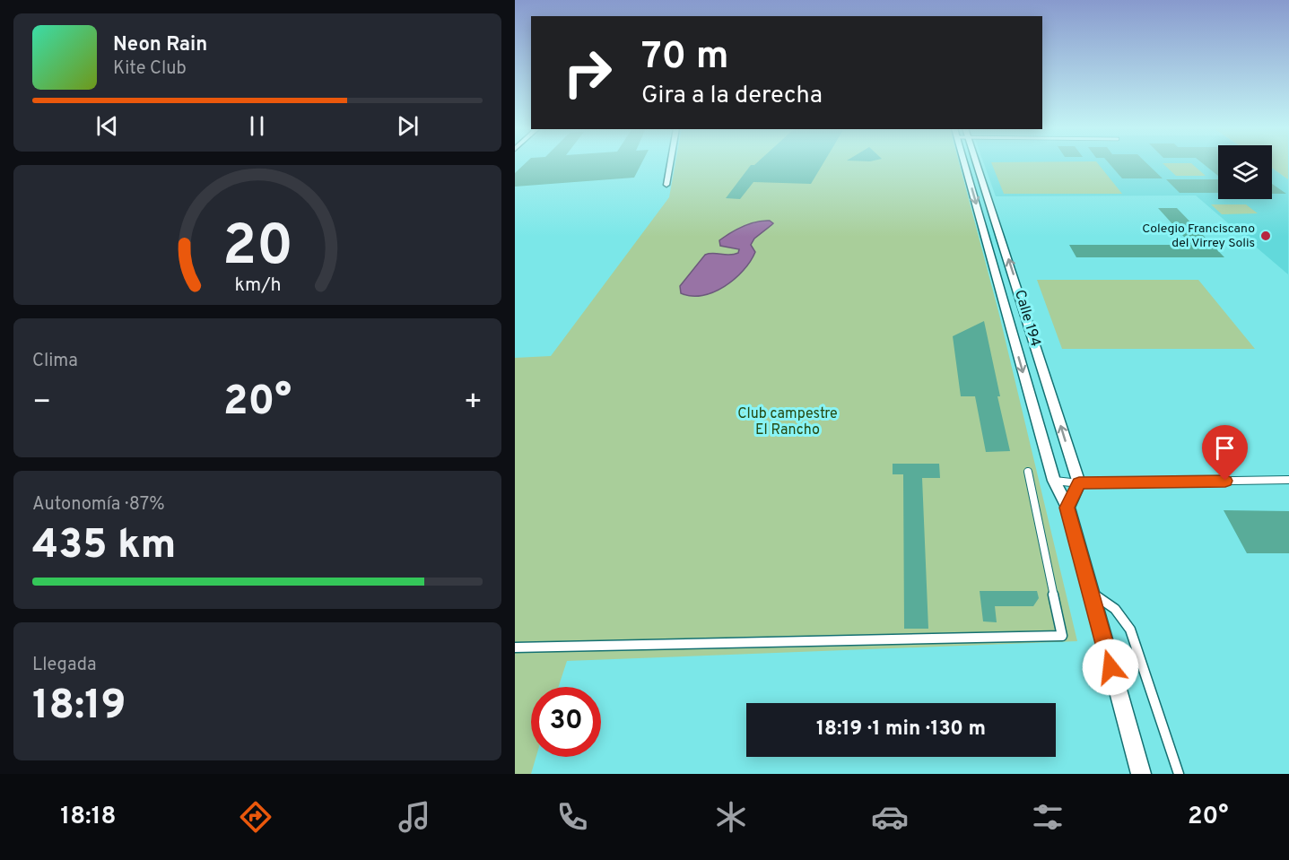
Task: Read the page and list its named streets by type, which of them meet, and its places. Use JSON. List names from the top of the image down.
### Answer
{
  "streets": {
    "street": ["Calle 194"]
  },
  "parks": ["Club campestre El Rancho"],
  "places": ["Colegio Franciscano del Virrey Solis"],
  "page": {
    "turn": ["70 m", "Gira a la derecha"],
    "song": ["Neon Rain", "Kite Club"],
    "tile": [
      "Clima",
      ["Autonomía · 87%", "435 km"],
      ["Llegada", "18:19"]
    ],
    "heat": ["−", "20°", "+"],
    "limit": "30",
    "trip": "18:19 · 1 min · 130 m",
    "tabs": ["18:18", "20°"],
    "gauge": ["20", "km/h"]
  }
}
